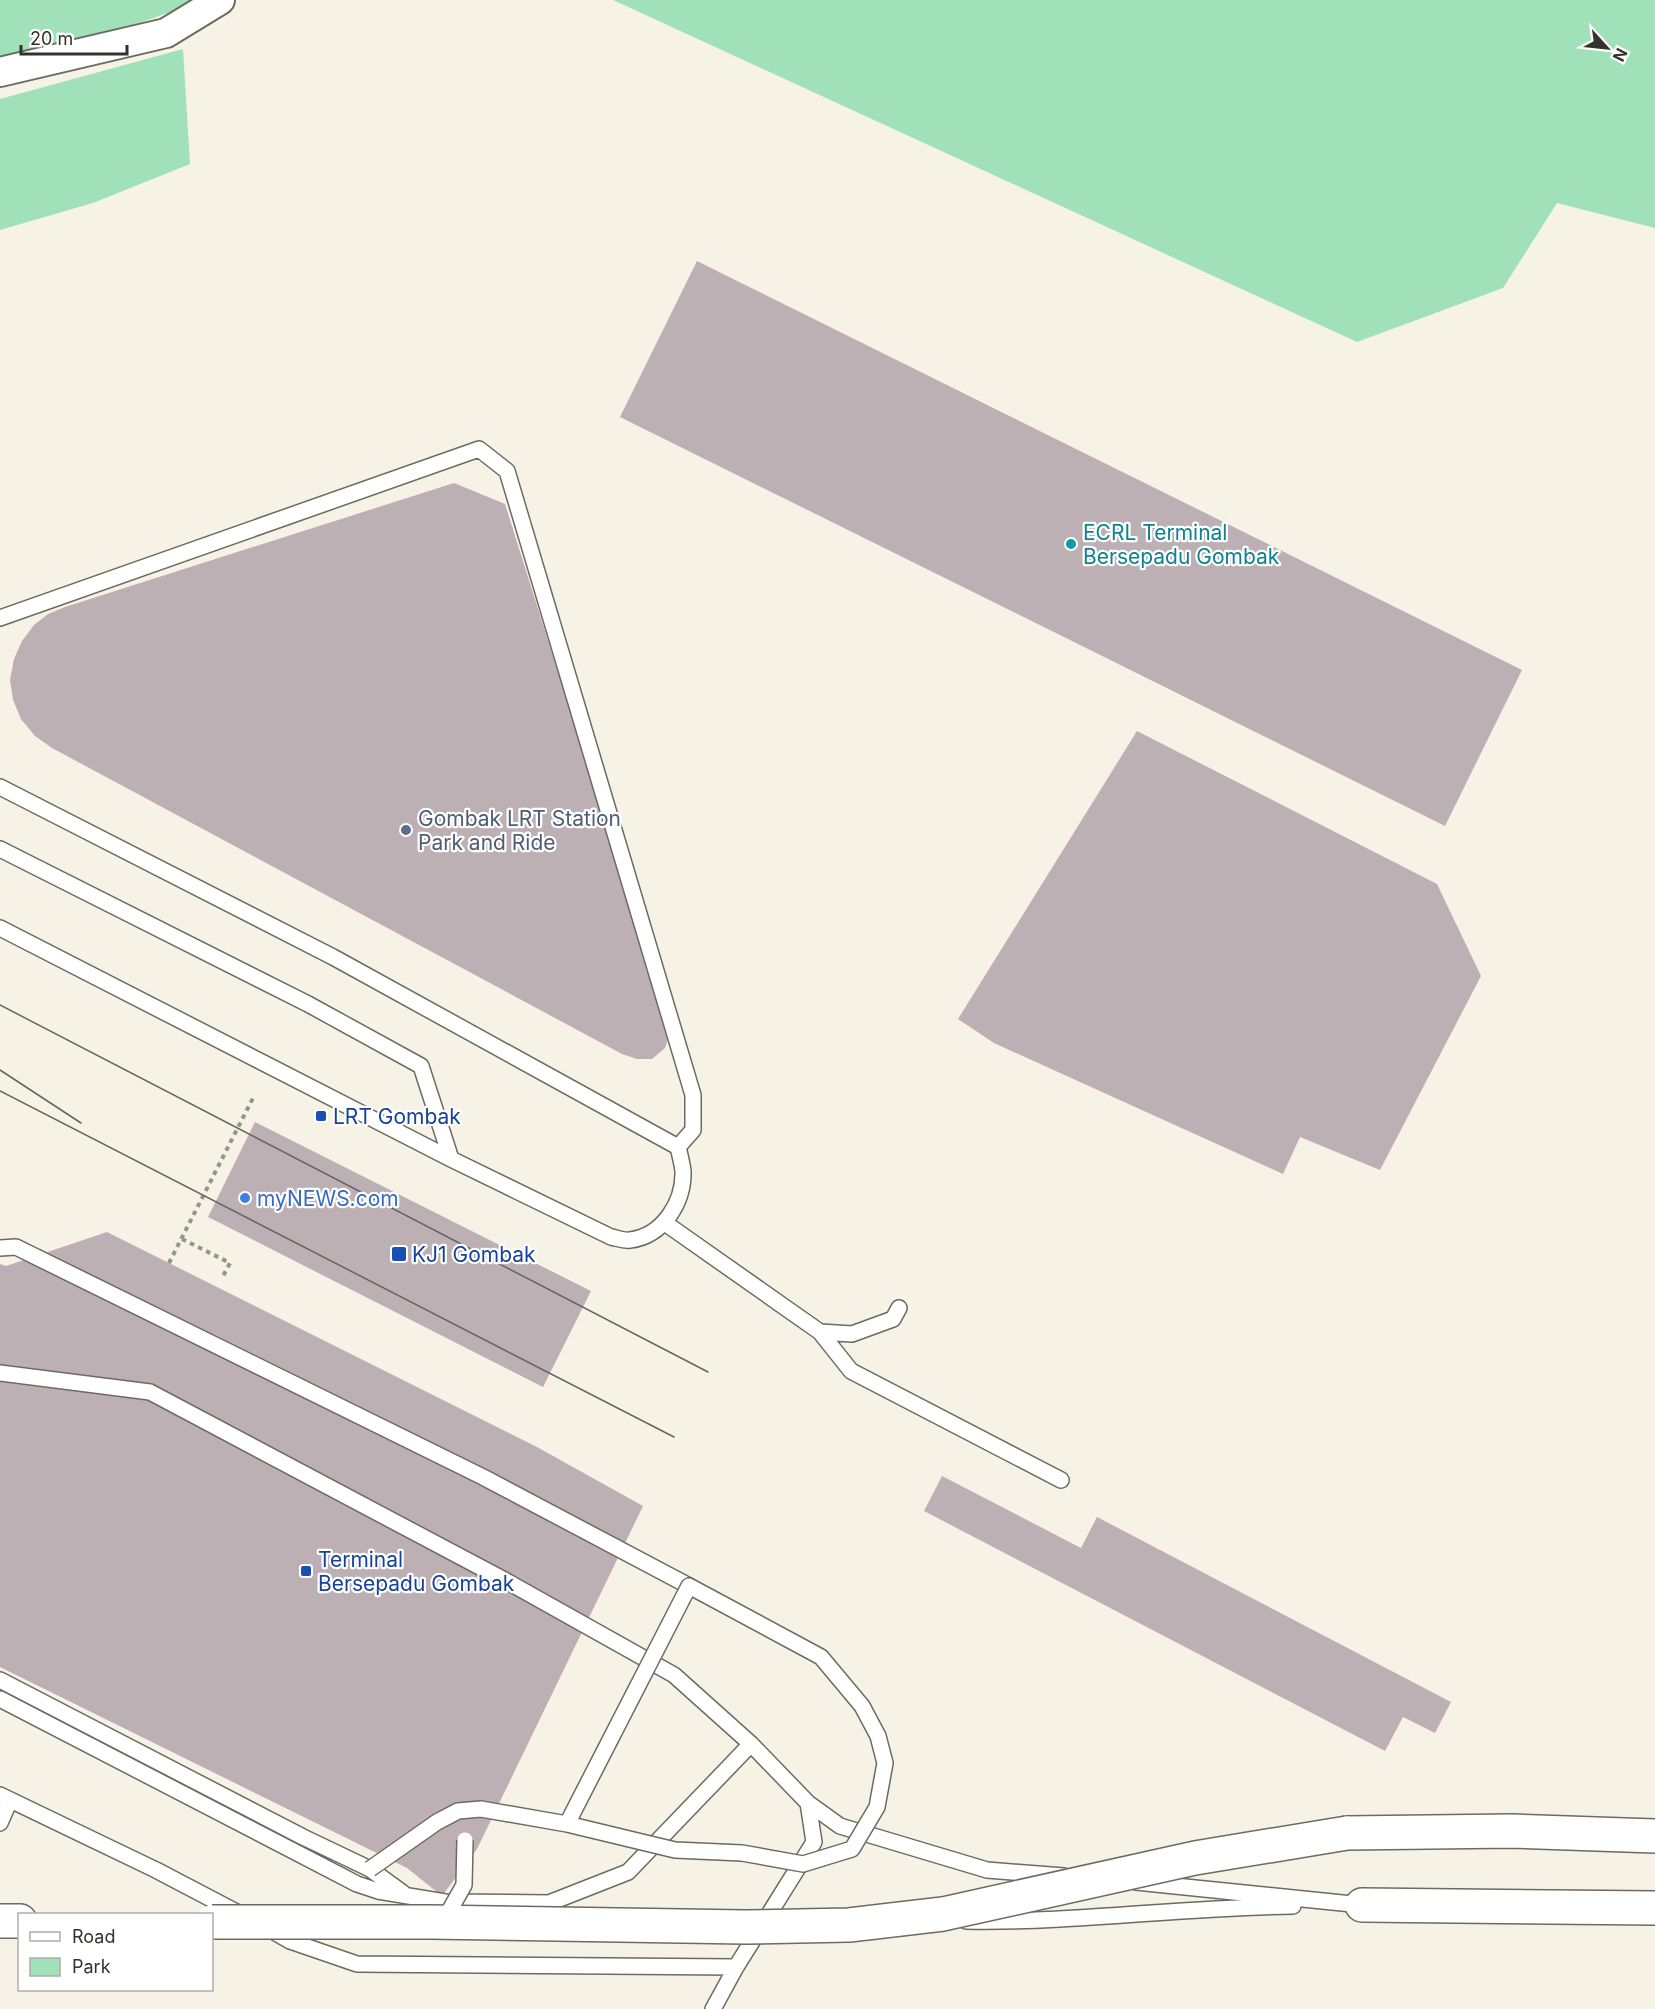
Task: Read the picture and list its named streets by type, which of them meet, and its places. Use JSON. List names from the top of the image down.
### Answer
{
  "places": {
    "other": ["ECRL Terminal Bersepadu Gombak", "Gombak LRT Station Park and Ride", "myNEWS.com"],
    "transit": ["LRT Gombak", "KJ1 Gombak", "Terminal Bersepadu Gombak"]
  },
  "legend": ["Road", "Park"],
  "scale_bar": "20 m",
  "north": "bottom right"
}
